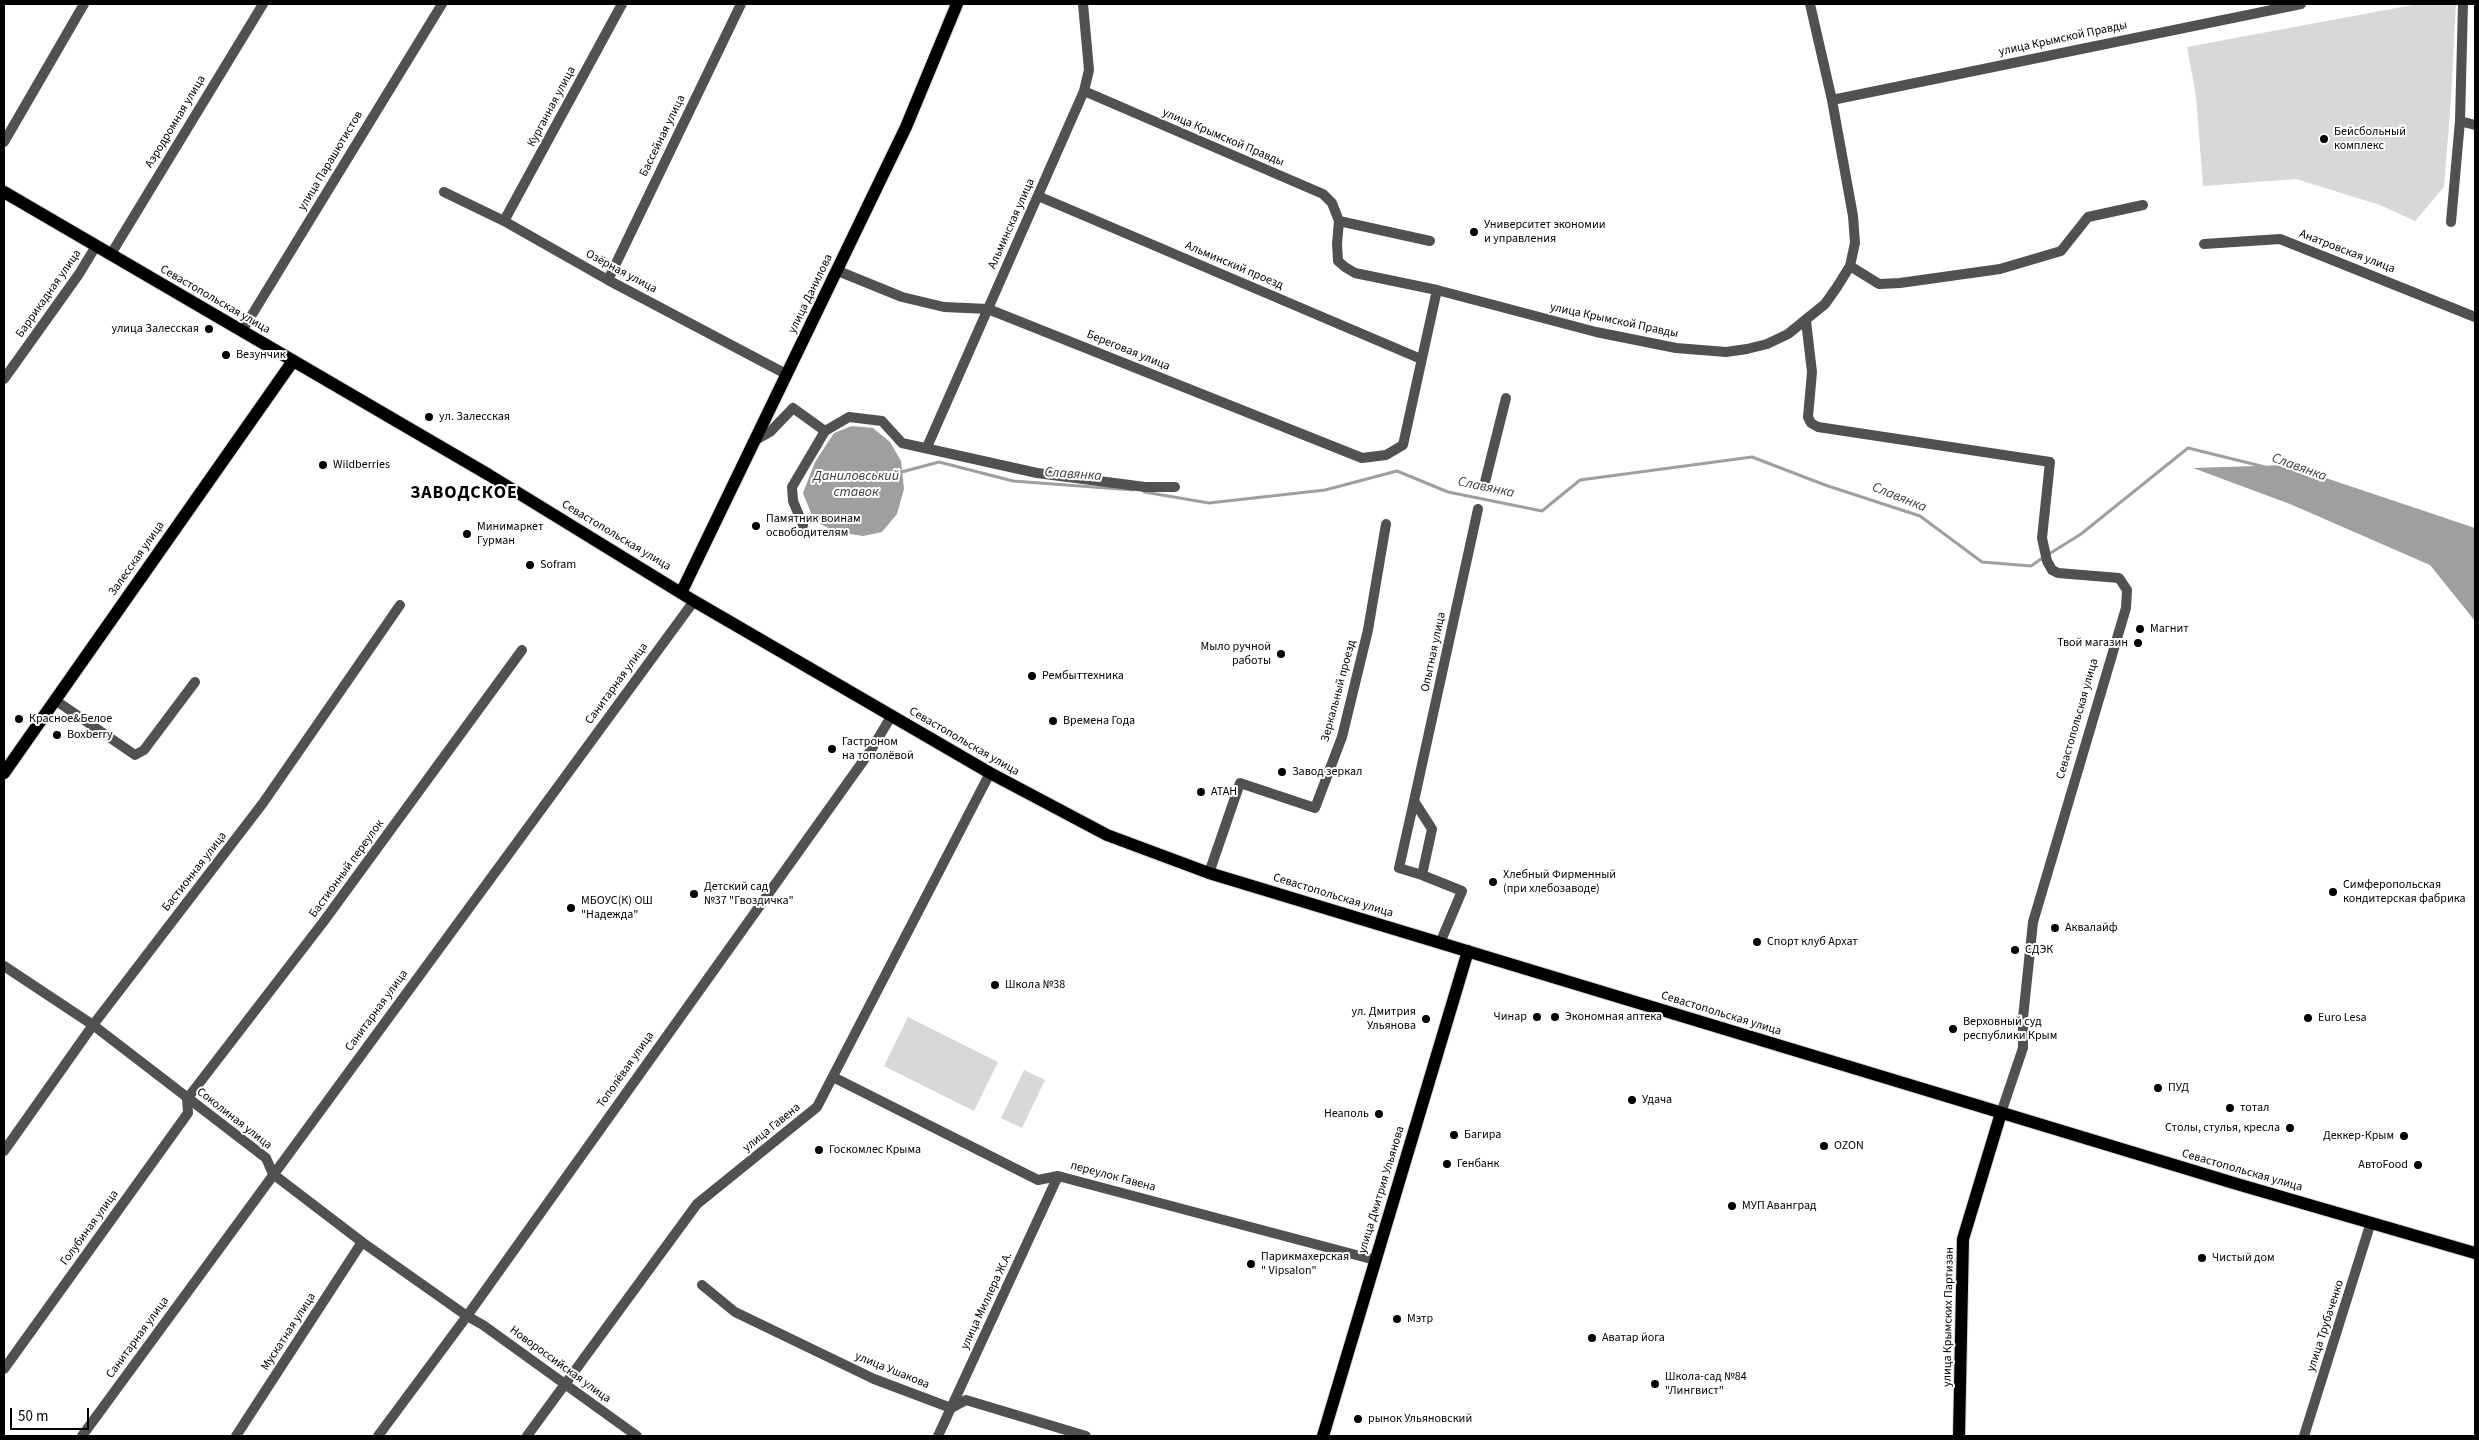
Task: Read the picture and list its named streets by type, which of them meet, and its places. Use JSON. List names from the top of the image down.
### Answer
{
  "streets": {
    "main road": [
      "улица Данилова",
      "Севастопольская улица",
      "Залесская улица",
      "улица Дмитрия Ульянова",
      "улица Крымских Партизан"
    ],
    "street": [
      "улица Крымской Правды",
      "Курганная улица",
      "Аэродромная улица",
      "Бассейная улица",
      "улица Парашютистов",
      "Альминская улица",
      "Анатровская улица",
      "Альминский проезд",
      "Озёрная улица",
      "Баррикадная улица",
      "Береговая улица",
      "Опытная улица",
      "Санитарная улица",
      "Зеркальный проезд",
      "Бастионный переулок",
      "Бастионная улица",
      "Тополёвая улица",
      "Соколиная улица",
      "улица Гавена",
      "переулок Гавена",
      "Голубиная улица",
      "улица Миллера Ж.А.",
      "улица Трубаченко",
      "Мускатная улица",
      "Новороссийская улица",
      "улица Ушакова"
    ]
  },
  "crossings": [
    ["улица Крымской Правды", "Альминская улица"],
    ["улица Крымской Правды", "Севастопольская улица"],
    ["Курганная улица", "Озёрная улица"],
    ["Аэродромная улица", "Севастопольская улица"],
    ["Бассейная улица", "Озёрная улица"],
    ["улица Парашютистов", "Севастопольская улица"],
    ["Альминская улица", "Альминский проезд"],
    ["Альминская улица", "Береговая улица"],
    ["Альминский проезд", "Береговая улица"],
    ["Озёрная улица", "улица Данилова"],
    ["Баррикадная улица", "Севастопольская улица"],
    ["улица Данилова", "Севастопольская улица"],
    ["улица Данилова", "Береговая улица"],
    ["Севастопольская улица", "Залесская улица"],
    ["Севастопольская улица", "Опытная улица"],
    ["Севастопольская улица", "Санитарная улица"],
    ["Севастопольская улица", "Зеркальный проезд"],
    ["Севастопольская улица", "Тополёвая улица"],
    ["Севастопольская улица", "улица Гавена"],
    ["Севастопольская улица", "улица Дмитрия Ульянова"],
    ["Севастопольская улица", "улица Крымских Партизан"],
    ["Севастопольская улица", "улица Трубаченко"],
    ["Санитарная улица", "Соколиная улица"],
    ["Бастионный переулок", "Соколиная улица"],
    ["Бастионный переулок", "Голубиная улица"],
    ["Бастионная улица", "Соколиная улица"],
    ["Тополёвая улица", "Соколиная улица"],
    ["Тополёвая улица", "Новороссийская улица"],
    ["Соколиная улица", "Голубиная улица"],
    ["Соколиная улица", "Мускатная улица"],
    ["Соколиная улица", "Новороссийская улица"],
    ["улица Гавена", "переулок Гавена"],
    ["улица Гавена", "Новороссийская улица"],
    ["переулок Гавена", "улица Дмитрия Ульянова"],
    ["переулок Гавена", "улица Миллера Ж.А."],
    ["улица Миллера Ж.А.", "улица Ушакова"]
  ],
  "districts": ["ЗАВОДСКОЕ"],
  "water": ["Славянка", "Даниловський ставок"],
  "places": [
    "Бейсбольный комплекс",
    "Университет экономии и управления",
    "улица Залесская",
    "Везунчик",
    "ул. Залесская",
    "Wildberries",
    "Памятник воинам освободителям",
    "Минимаркет Гурман",
    "Sofram",
    "Магнит",
    "Твой магазин",
    "Мыло ручной работы",
    "Рембыттехника",
    "Красное&Белое",
    "Времена Года",
    "Boxberry",
    "Гастроном на тополёвой",
    "Завод зеркал",
    "АТАН",
    "Хлебный Фирменный (при хлебозаводе)",
    "Симферопольская кондитерская фабрика",
    "Детский сад №37 \"Гвоздичка\"",
    "МБОУС(К) ОШ \"Надежда\"",
    "Аквалайф",
    "Спорт клуб Архат",
    "СДЭК",
    "Школа №38",
    "Чинар",
    "Экономная аптека",
    "Euro Lesa",
    "ул. Дмитрия Ульянова",
    "Верховный суд республики Крым",
    "ПУД",
    "Удача",
    "тотал",
    "Неаполь",
    "Столы, стулья, кресла",
    "Багира",
    "Деккер-Крым",
    "OZON",
    "Госкомлес Крыма",
    "Генбанк",
    "АвтоFood",
    "МУП Аванград",
    "Чистый дом",
    "Парикмахерская \" Vipsalon\"",
    "Мэтр",
    "Аватар йога",
    "Школа-сад №84 \"Лингвист\"",
    "рынок Ульяновский"
  ],
  "scale_bar": "50 m"
}
